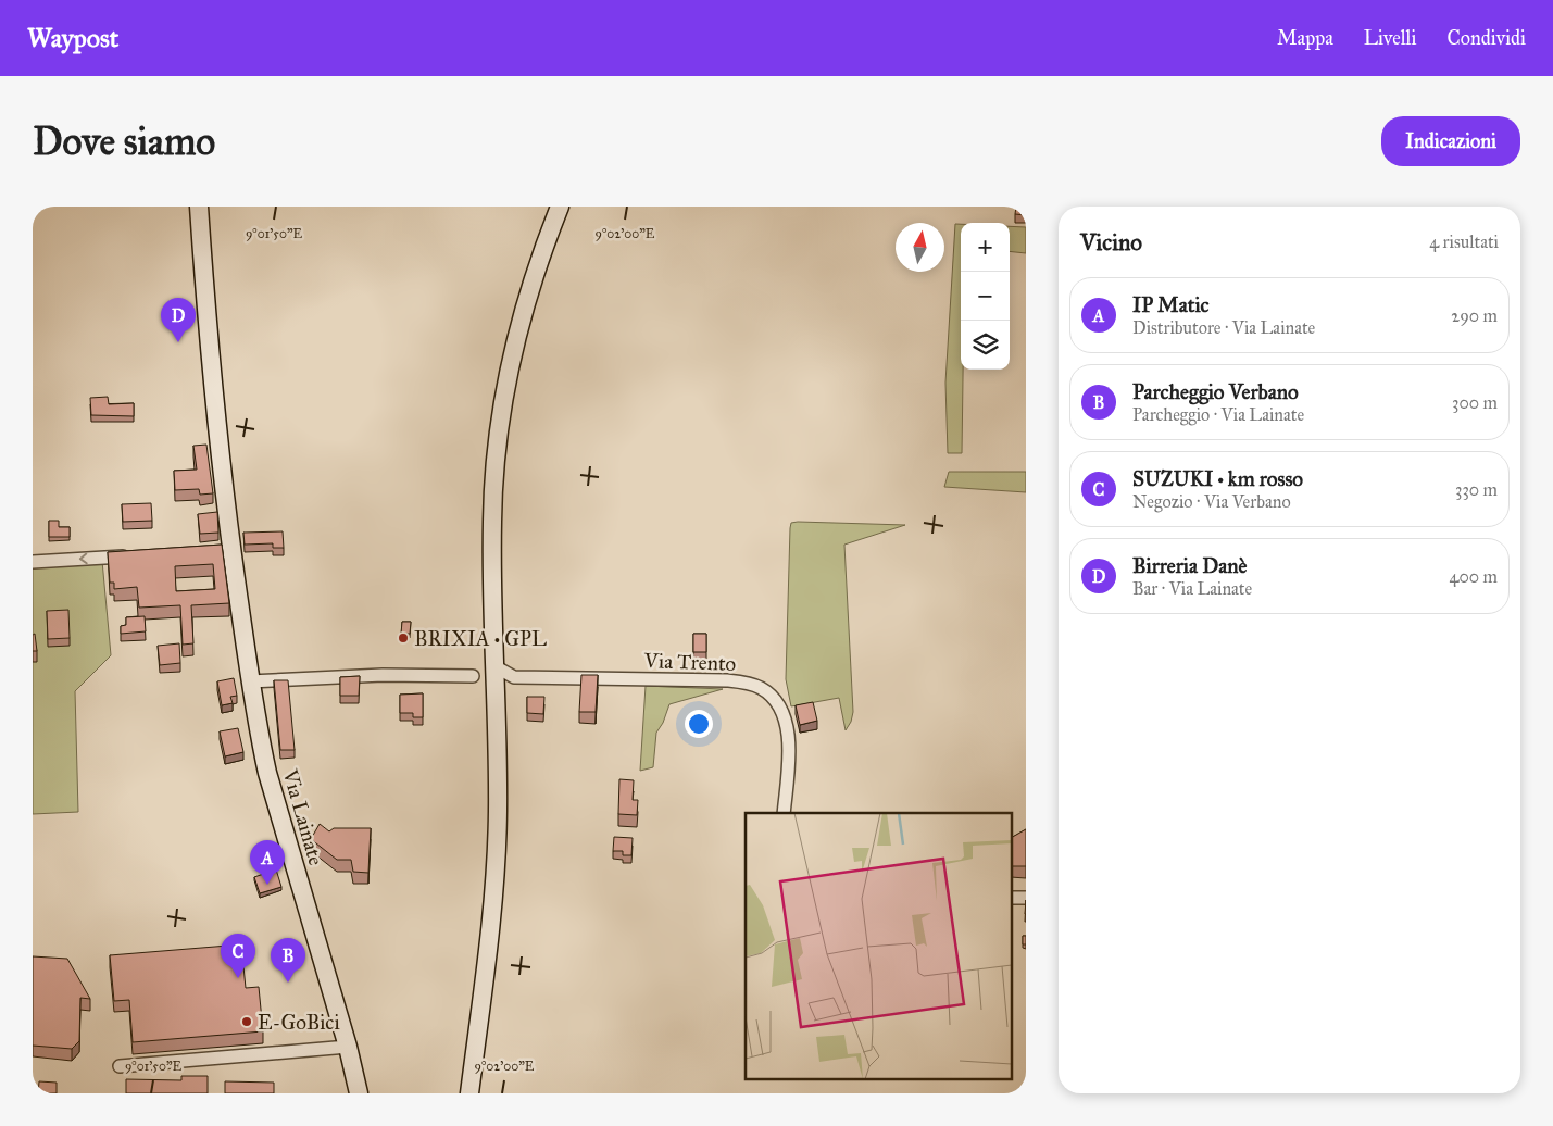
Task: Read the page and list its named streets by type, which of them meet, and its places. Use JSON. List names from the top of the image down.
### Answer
{
  "streets": {
    "main road": ["Via Lainate"],
    "street": ["Via Trento"]
  },
  "places": ["BRIXIA • GPL", "E-GoBici"],
  "north": "top",
  "page": {
    "header": "Waypost",
    "nav": ["Mappa", "Livelli", "Condividi"],
    "buttons": "Indicazioni",
    "title": "Dove siamo",
    "heading": ["Vicino", "4 risultati"],
    "map_buttons": ["+", "−"],
    "list": [
      {
        "mark": "A",
        "name": "IP Matic",
        "note": "Distributore · Via Lainate",
        "value": "290 m"
      },
      {
        "mark": "B",
        "name": "Parcheggio Verbano",
        "note": "Parcheggio · Via Lainate",
        "value": "300 m"
      },
      {
        "mark": "C",
        "name": "SUZUKI • km rosso",
        "note": "Negozio · Via Verbano",
        "value": "330 m"
      },
      {
        "mark": "D",
        "name": "Birreria Danè",
        "note": "Bar · Via Lainate",
        "value": "400 m"
      }
    ],
    "pins": [
      "D",
      "A",
      "C",
      "B"
    ]
  },
  "coordinates": ["9°01'50\"E", "9°02'00\"E"]
}
